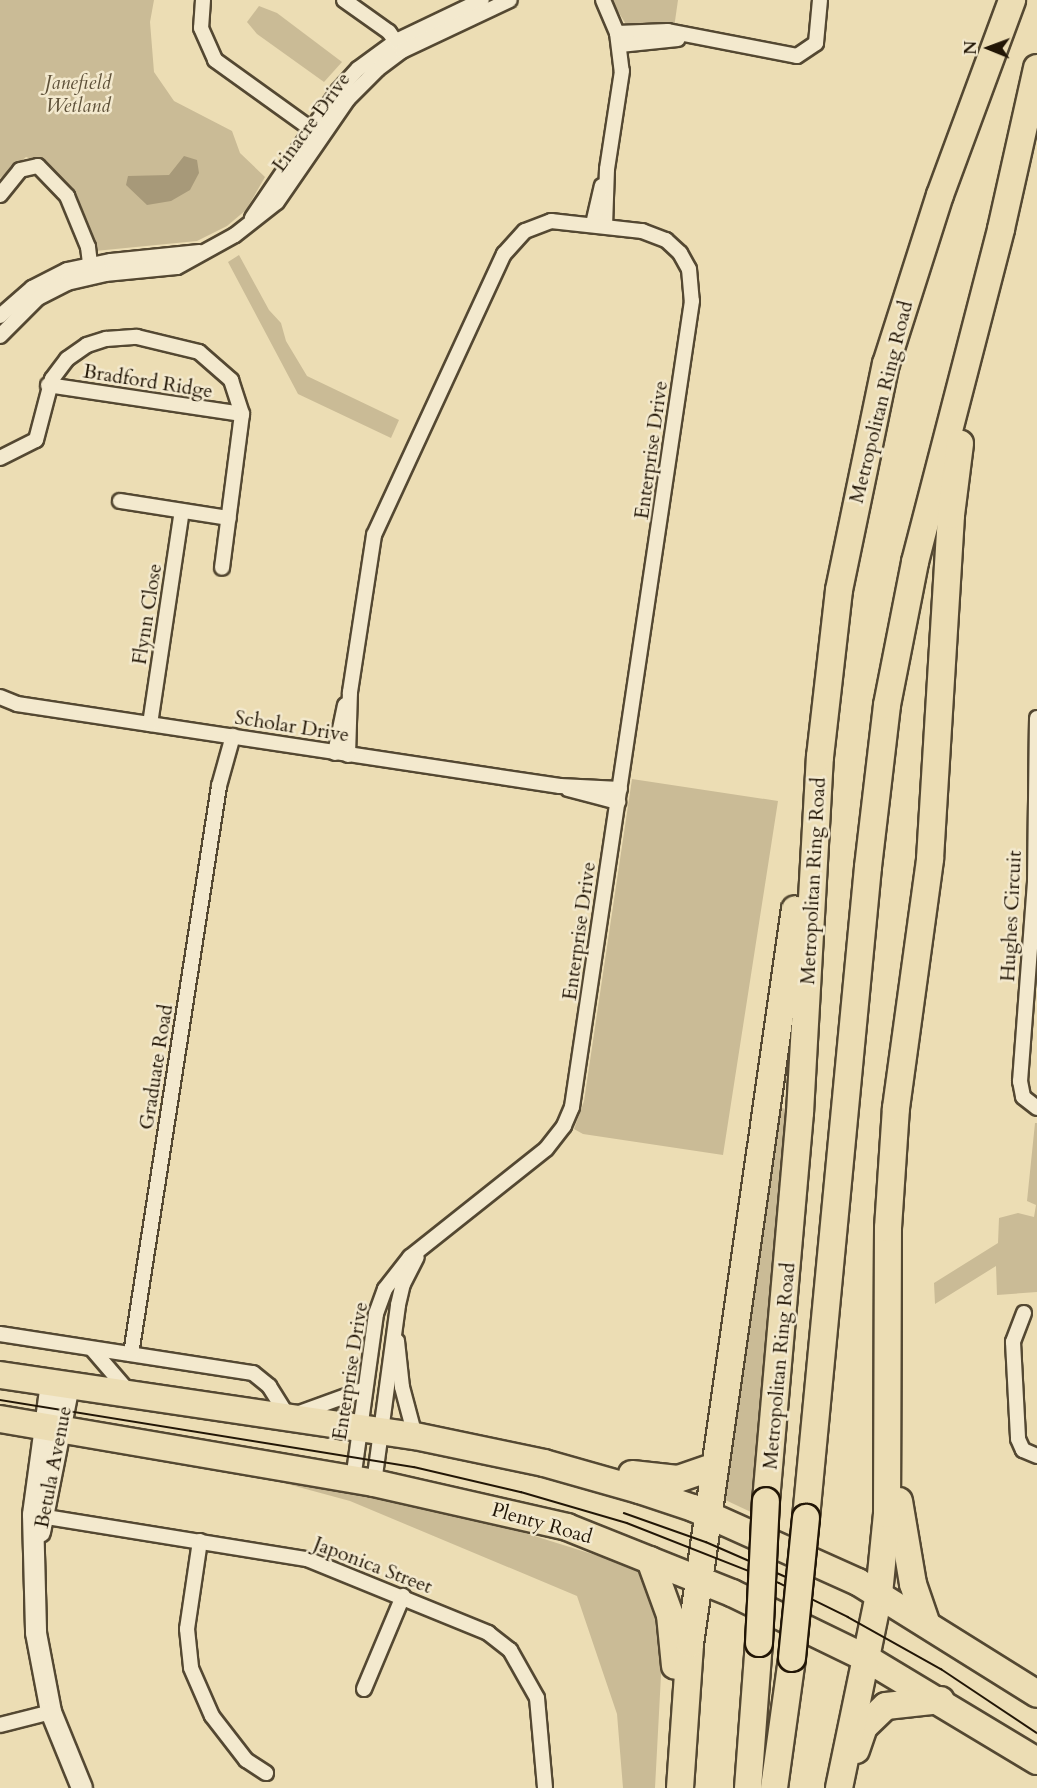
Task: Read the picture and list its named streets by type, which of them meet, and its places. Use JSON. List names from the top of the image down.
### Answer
{
  "streets": {
    "highway": ["Metropolitan Ring Road", "Plenty Road"],
    "street": [
      "Linacre Drive",
      "Bradford Ridge",
      "Enterprise Drive",
      "Flynn Close",
      "Scholar Drive",
      "Hughes Circuit",
      "Graduate Road",
      "Betula Avenue",
      "Japonica Street"
    ]
  },
  "crossings": [
    ["Enterprise Drive", "Scholar Drive"],
    ["Enterprise Drive", "Plenty Road"],
    ["Flynn Close", "Scholar Drive"],
    ["Scholar Drive", "Graduate Road"],
    ["Betula Avenue", "Plenty Road"],
    ["Betula Avenue", "Japonica Street"]
  ],
  "parks": ["Janefield Wetland"],
  "north": "left"
}
